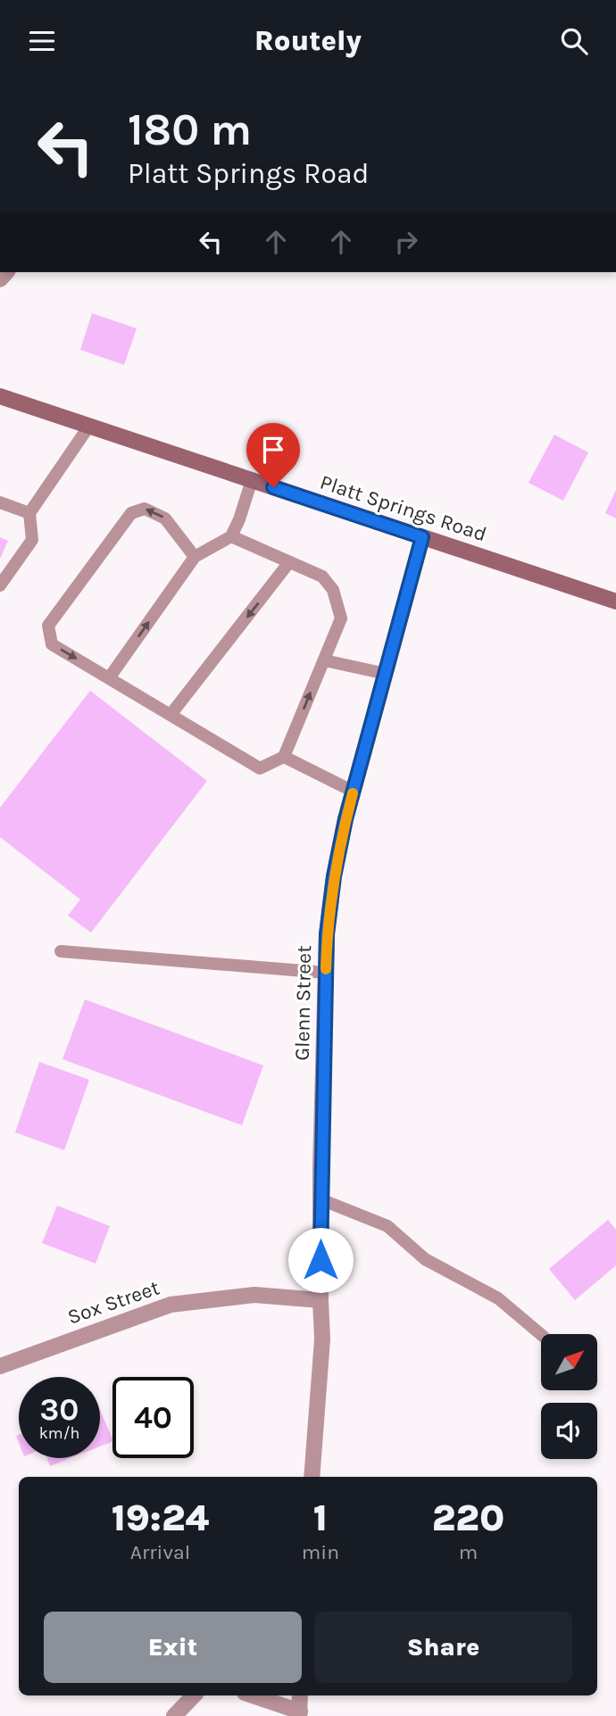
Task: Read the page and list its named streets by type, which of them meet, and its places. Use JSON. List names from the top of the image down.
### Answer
{
  "streets": {
    "main road": ["Platt Springs Road"],
    "street": ["Glenn Street", "Sox Street"]
  },
  "crossings": [
    ["Platt Springs Road", "Glenn Street"],
    ["Glenn Street", "Sox Street"]
  ],
  "north": "top right",
  "page": {
    "header": "Routely",
    "turn": ["180 m", "Platt Springs Road"],
    "speed": "30 km/h",
    "limit": "40",
    "eta": [
      "19:24",
      "Arrival",
      "1",
      "min",
      "220",
      "m"
    ],
    "buttons": ["Exit", "Share"]
  }
}
